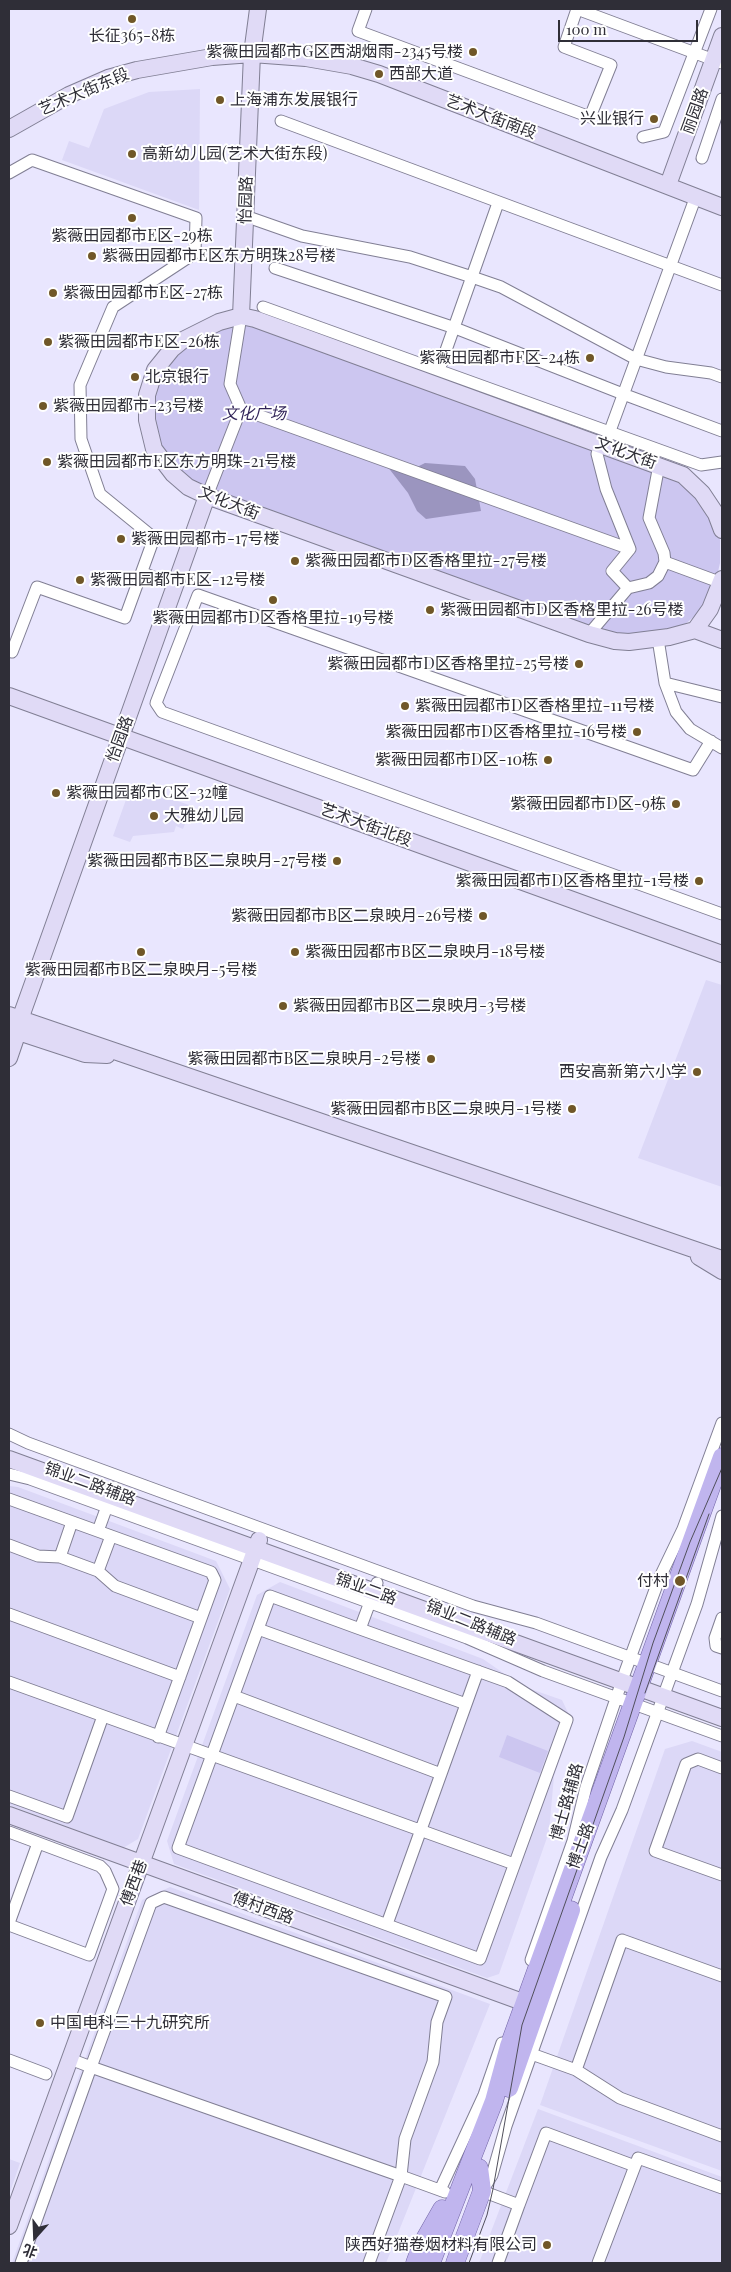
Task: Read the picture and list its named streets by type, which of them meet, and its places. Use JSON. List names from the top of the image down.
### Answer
{
  "streets": {
    "main road": ["博士路"],
    "street": [
      "艺术大街东段",
      "丽园路",
      "艺术大街南段",
      "怡园路",
      "文化大街",
      "艺术大街北段",
      "锦业二路辅路",
      "锦业二路",
      "博士路辅路",
      "傅西巷",
      "傅村西路"
    ]
  },
  "crossings": [
    ["艺术大街东段", "艺术大街南段"],
    ["艺术大街东段", "怡园路"],
    ["丽园路", "艺术大街南段"],
    ["艺术大街南段", "怡园路"],
    ["怡园路", "文化大街"],
    ["怡园路", "艺术大街北段"],
    ["锦业二路辅路", "锦业二路"],
    ["锦业二路辅路", "博士路辅路"],
    ["锦业二路辅路", "博士路"],
    ["锦业二路", "博士路辅路"],
    ["锦业二路", "博士路"],
    ["锦业二路", "傅西巷"],
    ["博士路辅路", "博士路"],
    ["博士路辅路", "傅村西路"],
    ["傅西巷", "傅村西路"]
  ],
  "parks": ["文化广场"],
  "places": [
    "长征365-8栋",
    "紫薇田园都市G区西湖烟雨-2345号楼",
    "西部大道",
    "上海浦东发展银行",
    "兴业银行",
    "高新幼儿园(艺术大街东段)",
    "紫薇田园都市E区-29栋",
    "紫薇田园都市E区东方明珠28号楼",
    "紫薇田园都市E区-27栋",
    "紫薇田园都市E区-26栋",
    "紫薇田园都市F区-24栋",
    "北京银行",
    "紫薇田园都市-23号楼",
    "紫薇田园都市E区东方明珠-21号楼",
    "紫薇田园都市-17号楼",
    "紫薇田园都市D区香格里拉-27号楼",
    "紫薇田园都市E区-12号楼",
    "紫薇田园都市D区香格里拉-19号楼",
    "紫薇田园都市D区香格里拉-26号楼",
    "紫薇田园都市D区香格里拉-25号楼",
    "紫薇田园都市D区香格里拉-11号楼",
    "紫薇田园都市D区香格里拉-16号楼",
    "紫薇田园都市D区-10栋",
    "紫薇田园都市C区-32幢",
    "紫薇田园都市D区-9栋",
    "大雅幼儿园",
    "紫薇田园都市B区二泉映月-27号楼",
    "紫薇田园都市D区香格里拉-1号楼",
    "紫薇田园都市B区二泉映月-26号楼",
    "紫薇田园都市B区二泉映月-5号楼",
    "紫薇田园都市B区二泉映月-18号楼",
    "紫薇田园都市B区二泉映月-3号楼",
    "紫薇田园都市B区二泉映月-2号楼",
    "西安高新第六小学",
    "紫薇田园都市B区二泉映月-1号楼",
    "付村",
    "中国电科三十九研究所",
    "陕西好猫卷烟材料有限公司"
  ],
  "scale_bar": "100 m",
  "north": "bottom"
}
